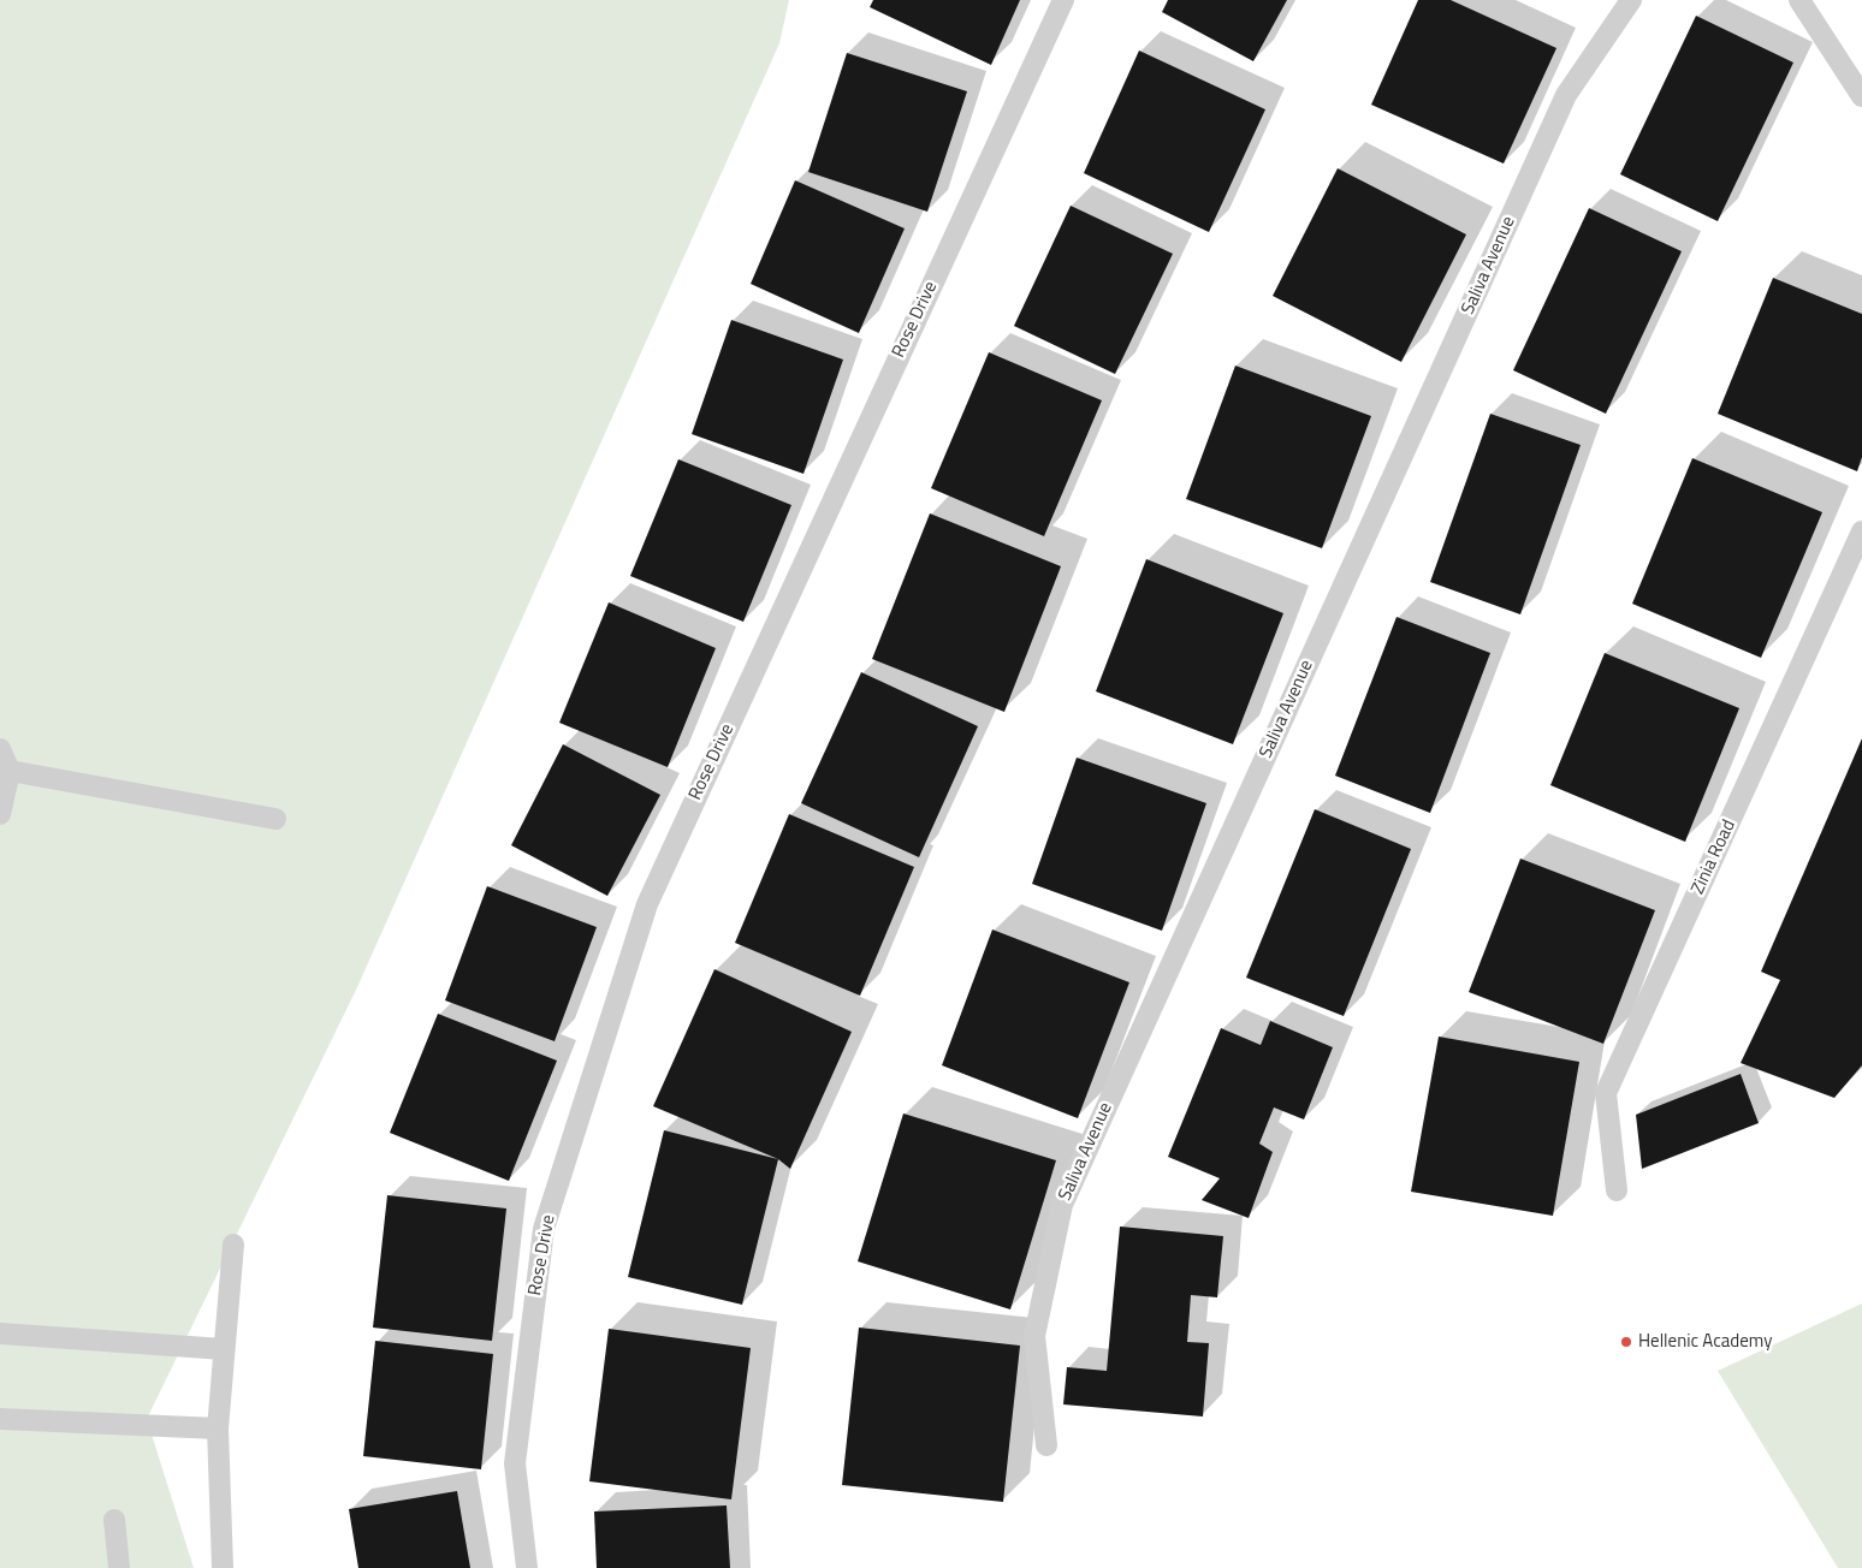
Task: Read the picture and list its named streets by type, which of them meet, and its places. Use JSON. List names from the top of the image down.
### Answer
{
  "streets": {
    "lane": ["Saliva Avenue", "Rose Drive", "Zinia Road"]
  },
  "places": ["Hellenic Academy"]
}
